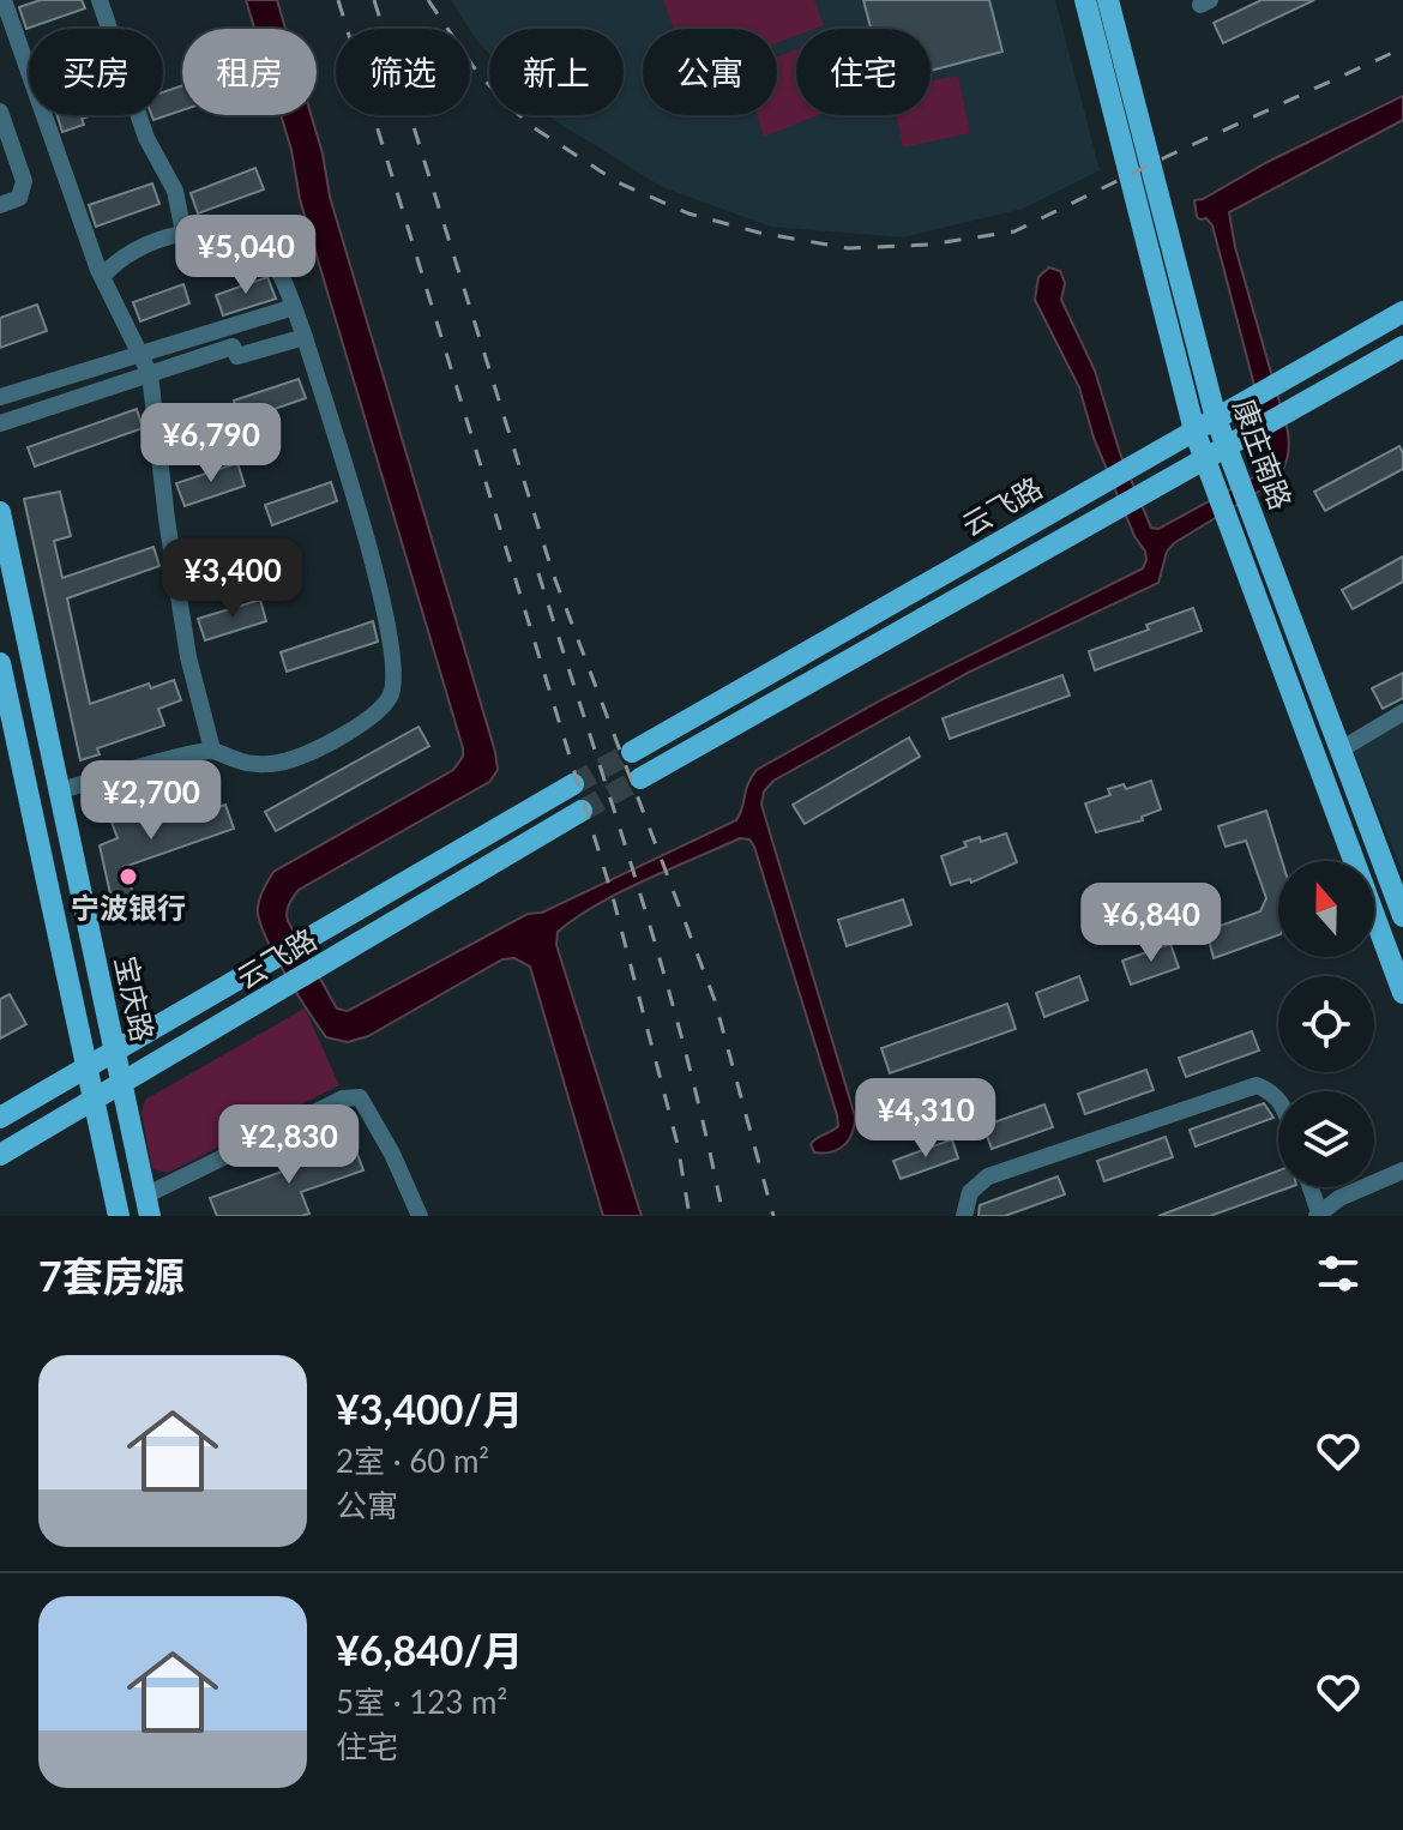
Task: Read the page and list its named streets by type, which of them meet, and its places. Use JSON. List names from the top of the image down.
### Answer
{
  "streets": {
    "main road": ["康庄南路", "云飞路", "宝庆路"]
  },
  "crossings": [
    ["康庄南路", "云飞路"],
    ["云飞路", "宝庆路"]
  ],
  "places": ["宁波银行"],
  "north": "top",
  "page": {
    "chip": [
      "买房",
      "租房",
      "筛选",
      "新上",
      "公寓",
      "住宅"
    ],
    "price": [
      "¥5,040",
      "¥6,790",
      "¥3,400",
      "¥2,700",
      "¥6,840",
      "¥4,310",
      "¥2,830"
    ],
    "heading": "7套房源",
    "list": [
      {
        "name": "¥3,400/月",
        "note": "2室 · 60 m² · 公寓"
      },
      {
        "name": "¥6,840/月",
        "note": "5室 · 123 m² · 住宅"
      }
    ]
  }
}
